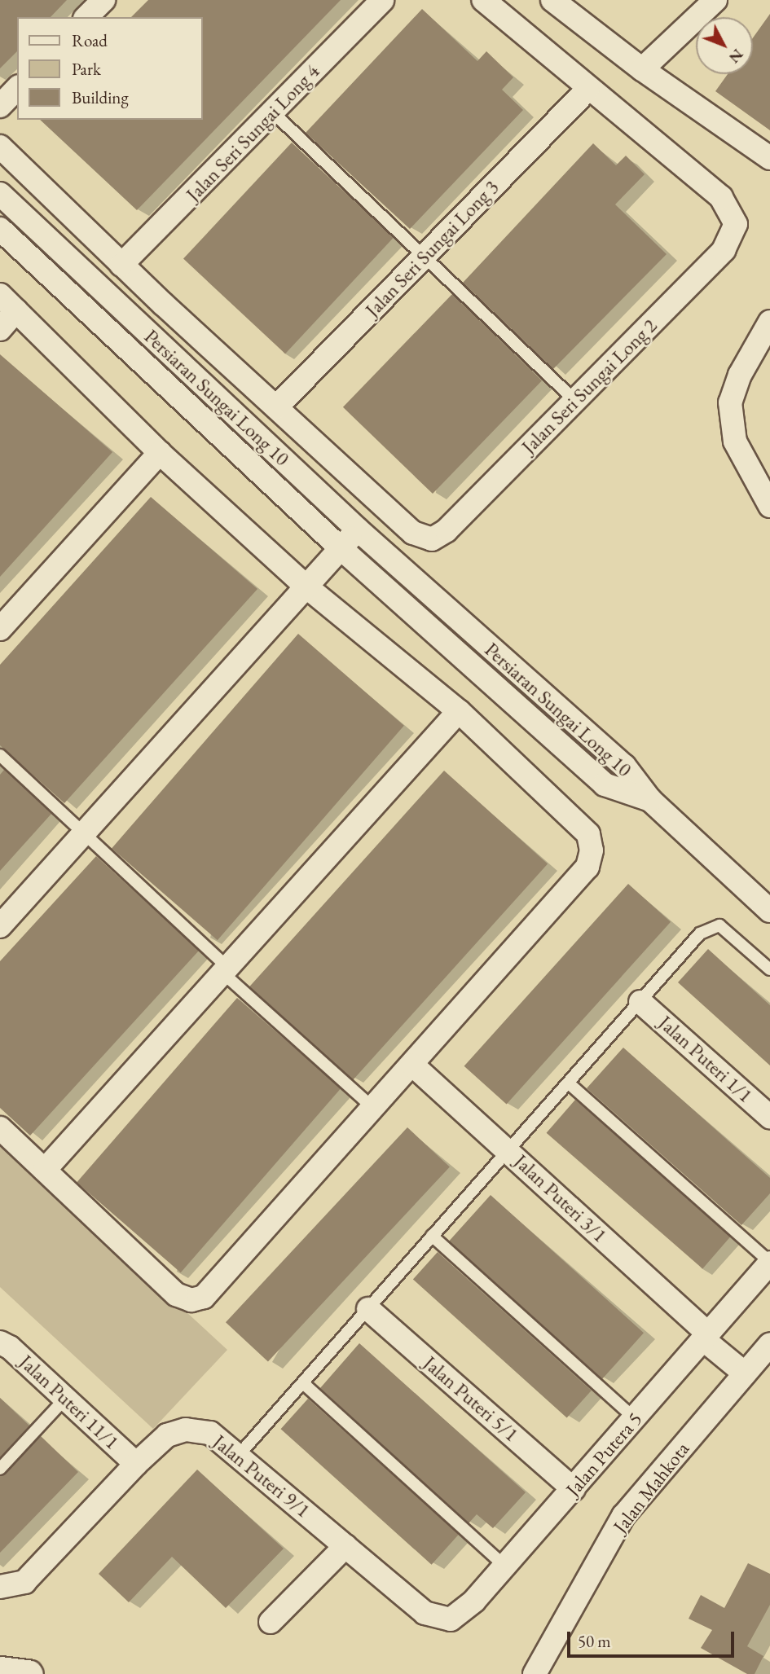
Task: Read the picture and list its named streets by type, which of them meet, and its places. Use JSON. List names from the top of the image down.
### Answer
{
  "streets": {
    "street": [
      "Jalan Seri Sungai Long 4",
      "Jalan Seri Sungai Long 3",
      "Jalan Seri Sungai Long 2",
      "Persiaran Sungai Long 10",
      "Jalan Puteri 1/1",
      "Jalan Puteri 3/1",
      "Jalan Puteri 5/1",
      "Jalan Puteri 11/1",
      "Jalan Putera 5",
      "Jalan Puteri 9/1",
      "Jalan Mahkota"
    ]
  },
  "crossings": [
    ["Jalan Seri Sungai Long 3", "Jalan Seri Sungai Long 2"],
    ["Jalan Puteri 3/1", "Jalan Putera 5"],
    ["Jalan Puteri 3/1", "Jalan Mahkota"],
    ["Jalan Puteri 5/1", "Jalan Putera 5"],
    ["Jalan Puteri 11/1", "Jalan Puteri 9/1"],
    ["Jalan Putera 5", "Jalan Puteri 9/1"]
  ],
  "legend": ["Road", "Park", "Building"],
  "scale_bar": "50 m",
  "north": "bottom right"
}
